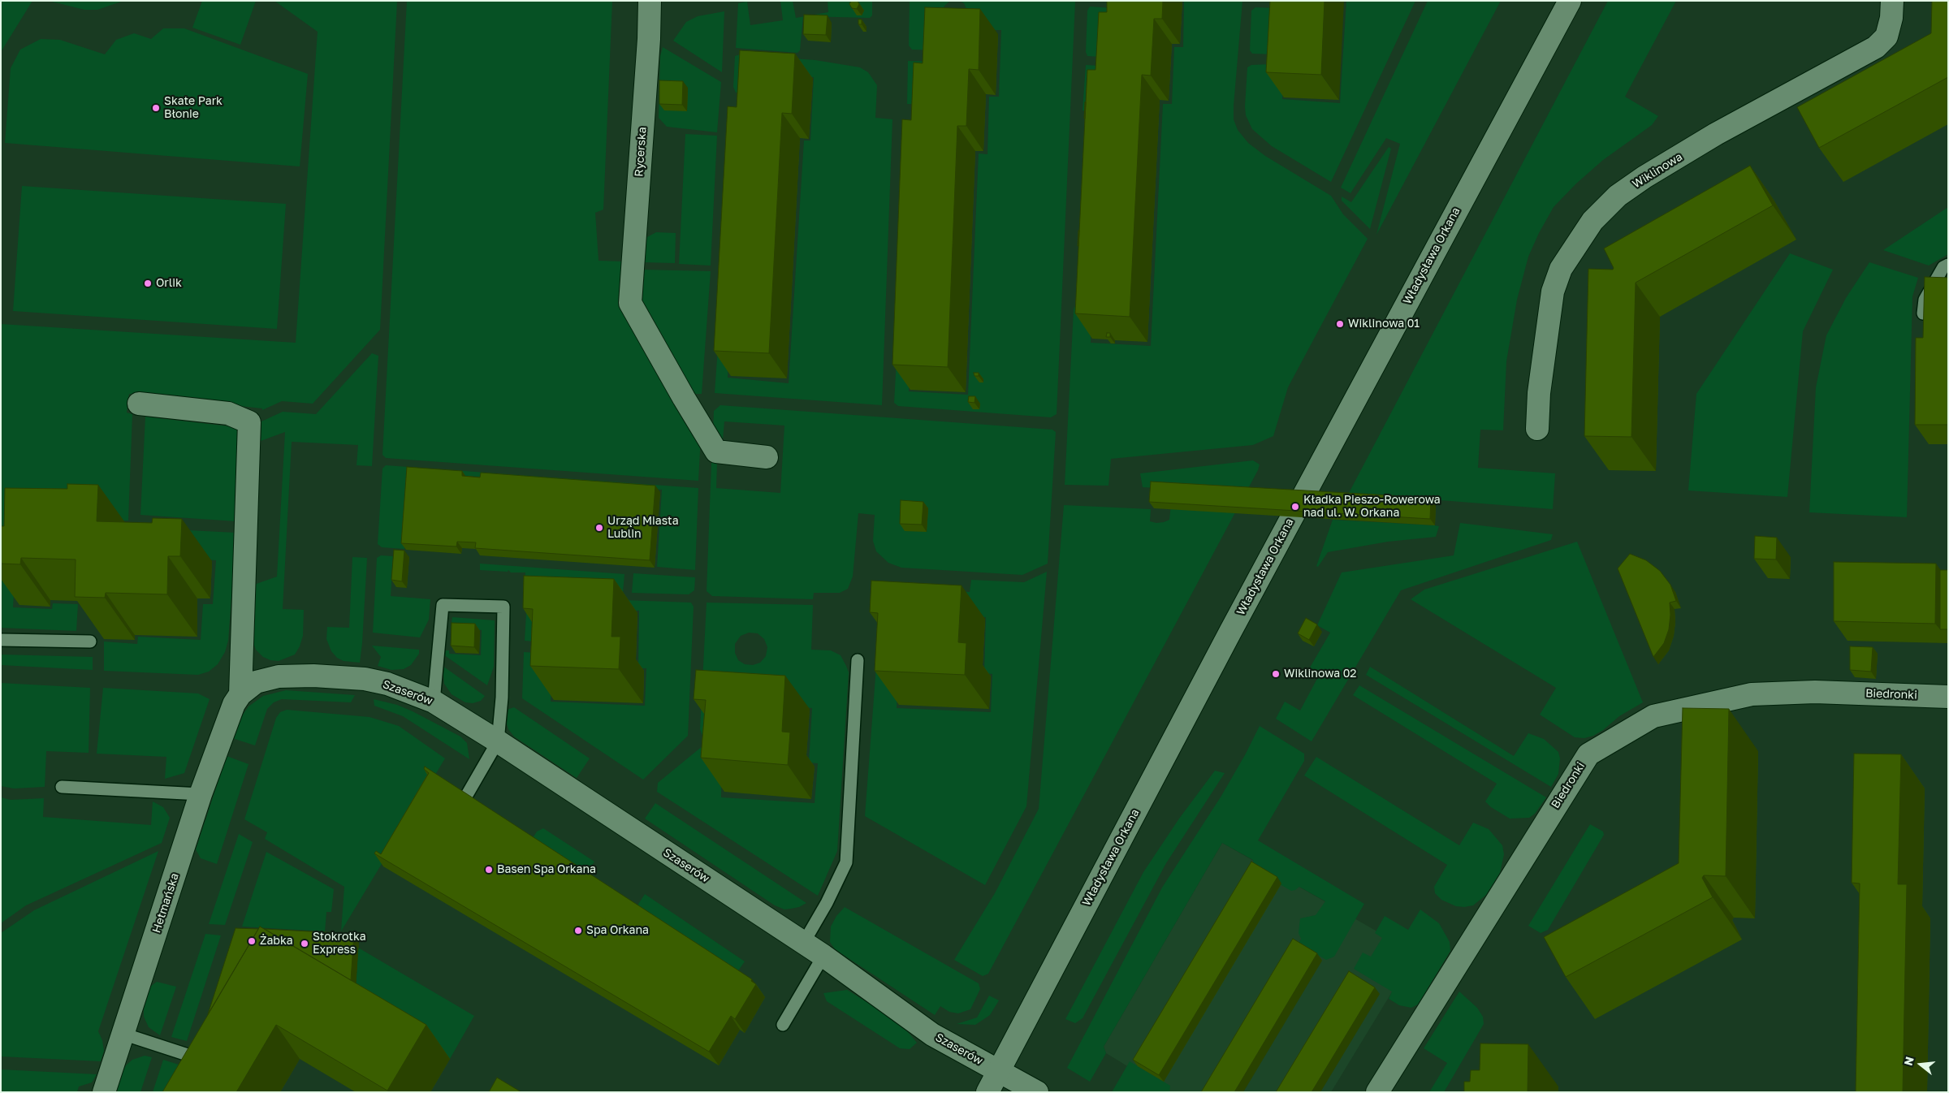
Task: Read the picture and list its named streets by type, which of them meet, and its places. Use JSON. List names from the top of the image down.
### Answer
{
  "streets": {
    "street": [
      "Rycerska",
      "Wiklinowa",
      "Władysława Orkana",
      "Szaserów",
      "Biedronki",
      "Hetmańska"
    ]
  },
  "crossings": [
    ["Władysława Orkana", "Szaserów"],
    ["Szaserów", "Hetmańska"]
  ],
  "places": [
    "Skate Park Błonie",
    "Orlik",
    "Wiklinowa 01",
    "Kładka Pieszo-Rowerowa nad ul. W. Orkana",
    "Urząd Miasta Lublin",
    "Wiklinowa 02",
    "Basen Spa Orkana",
    "Spa Orkana",
    "Żabka",
    "Stokrotka Express"
  ],
  "north": "left"
}
